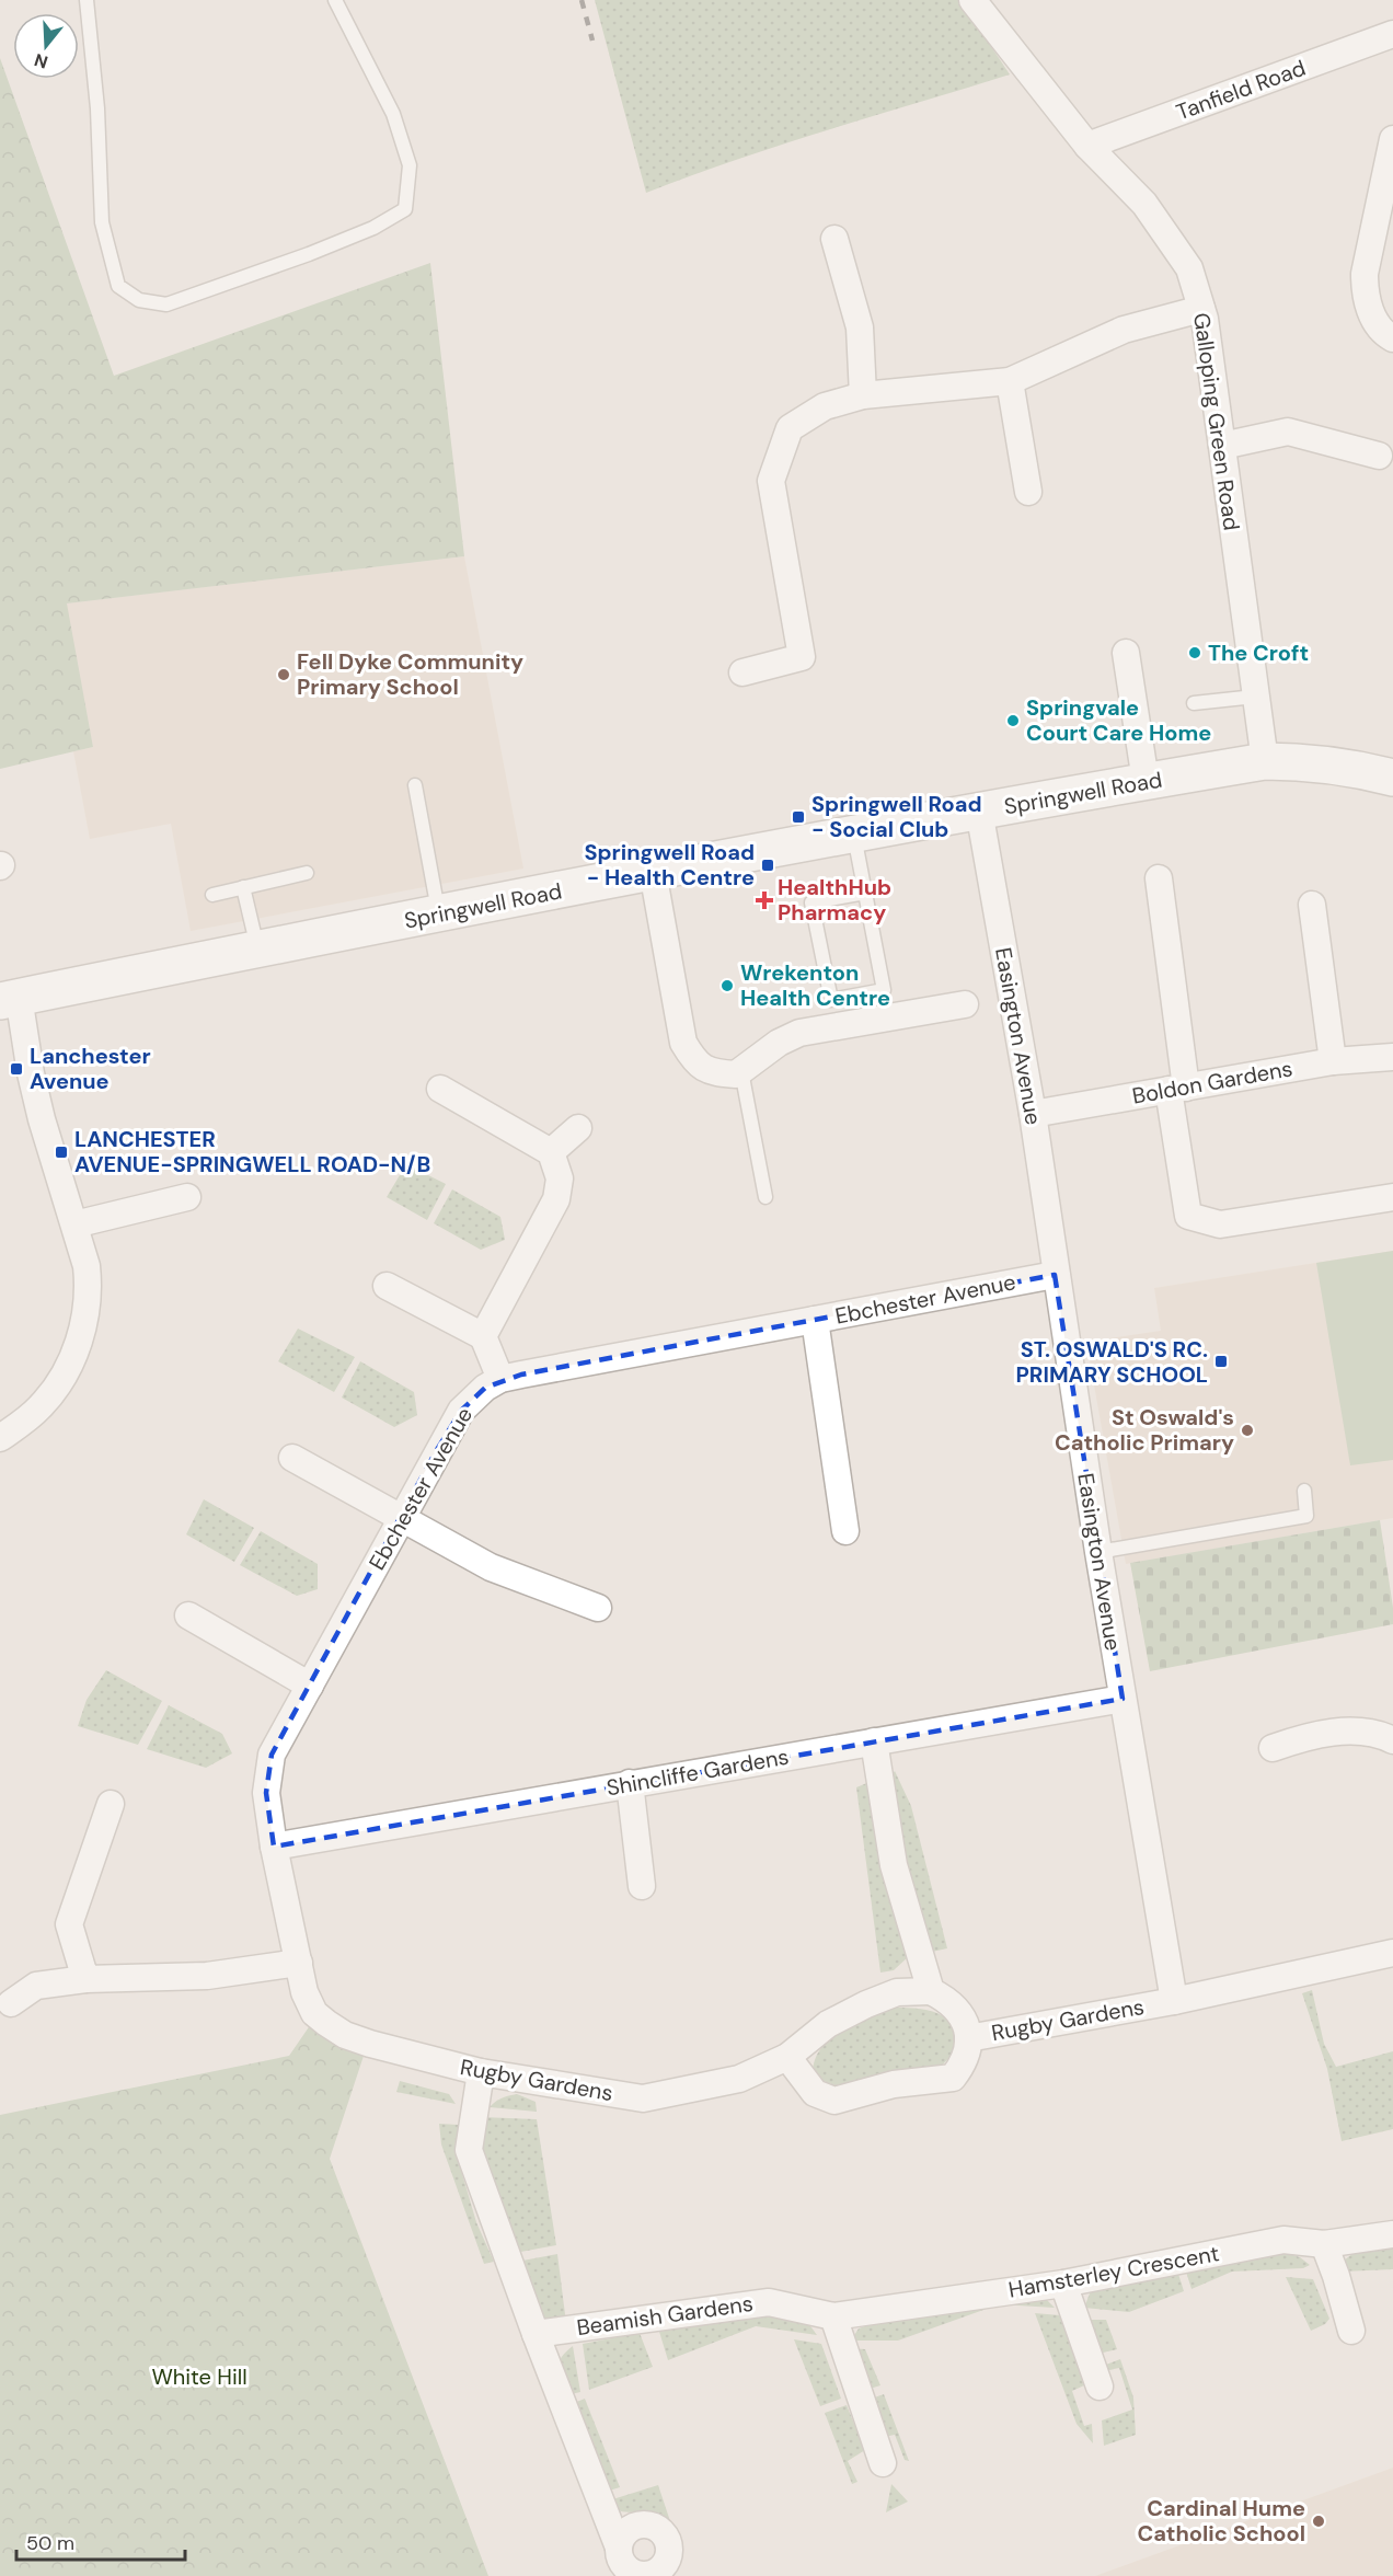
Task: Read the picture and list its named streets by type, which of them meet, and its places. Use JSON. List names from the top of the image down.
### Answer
{
  "streets": {
    "main road": ["Springwell Road"],
    "street": [
      "Tanfield Road",
      "Galloping Green Road",
      "Easington Avenue",
      "Boldon Gardens",
      "Ebchester Avenue",
      "Shincliffe Gardens",
      "Rugby Gardens",
      "Hamsterley Crescent",
      "Beamish Gardens"
    ]
  },
  "crossings": [
    ["Tanfield Road", "Galloping Green Road"],
    ["Galloping Green Road", "Springwell Road"],
    ["Springwell Road", "Easington Avenue"],
    ["Easington Avenue", "Boldon Gardens"],
    ["Easington Avenue", "Ebchester Avenue"],
    ["Easington Avenue", "Shincliffe Gardens"],
    ["Easington Avenue", "Rugby Gardens"],
    ["Ebchester Avenue", "Shincliffe Gardens"],
    ["Ebchester Avenue", "Rugby Gardens"],
    ["Hamsterley Crescent", "Beamish Gardens"]
  ],
  "parks": ["White Hill"],
  "places": {
    "other": [
      "The Croft",
      "Fell Dyke Community Primary School",
      "Springvale Court Care Home",
      "Wrekenton Health Centre",
      "St Oswald's Catholic Primary",
      "Cardinal Hume Catholic School"
    ],
    "transit": [
      "Springwell Road - Social Club",
      "Springwell Road - Health Centre",
      "Lanchester Avenue",
      "LANCHESTER AVENUE-SPRINGWELL ROAD-N/B",
      "ST. OSWALD'S RC. PRIMARY SCHOOL"
    ],
    "health": ["HealthHub Pharmacy"]
  },
  "scale_bar": "50 m",
  "north": "bottom"
}
